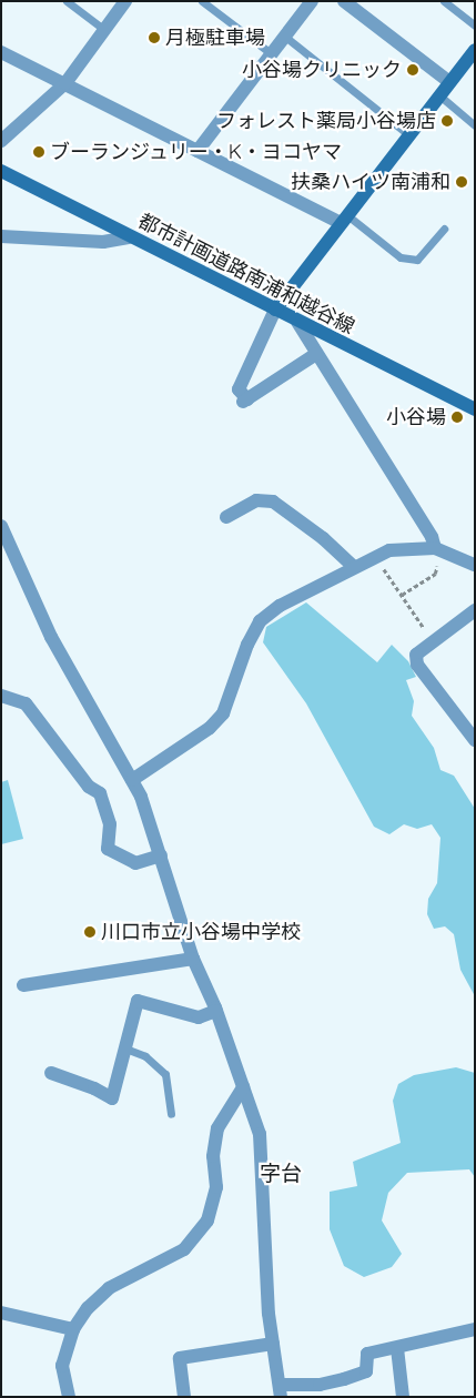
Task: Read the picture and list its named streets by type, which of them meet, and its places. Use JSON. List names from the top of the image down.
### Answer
{
  "streets": {
    "street": ["都市計画道路南浦和越谷線"]
  },
  "districts": ["字台"],
  "places": [
    "月極駐車場",
    "小谷場クリニック",
    "フォレスト薬局小谷場店",
    "ブーランジュリー・K・ヨコヤマ",
    "扶桑ハイツ南浦和",
    "小谷場",
    "川口市立小谷場中学校"
  ]
}
